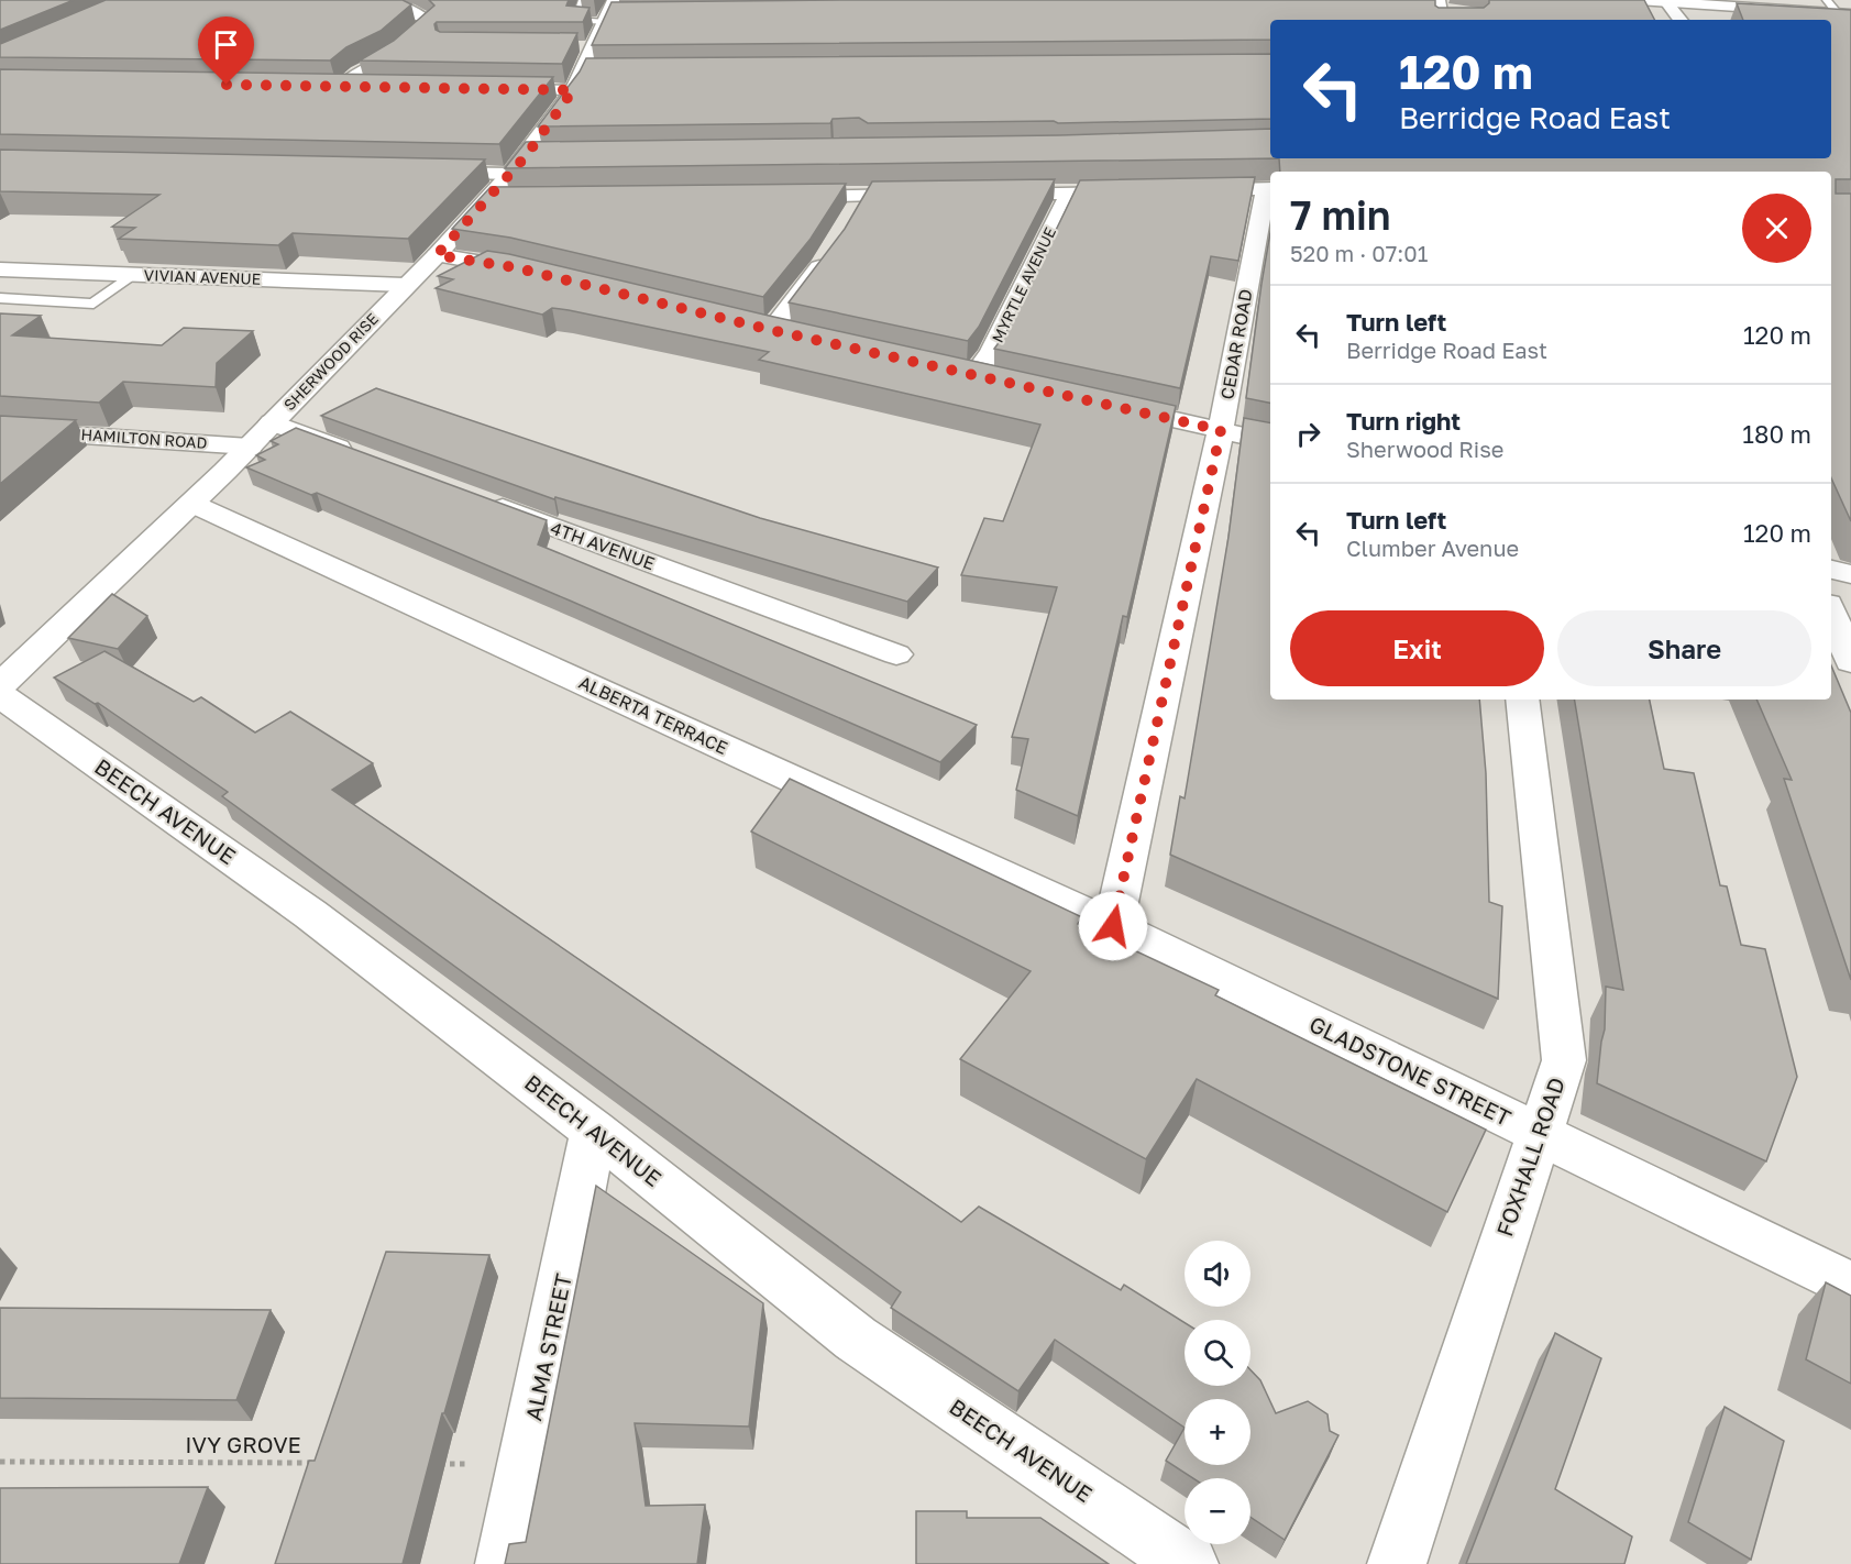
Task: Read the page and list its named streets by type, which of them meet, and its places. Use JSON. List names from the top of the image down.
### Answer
{
  "streets": {
    "street": [
      "VIVIAN AVENUE",
      "MYRTLE AVENUE",
      "CEDAR ROAD",
      "SHERWOOD RISE",
      "HAMILTON ROAD",
      "4TH AVENUE",
      "ALBERTA TERRACE",
      "BEECH AVENUE",
      "GLADSTONE STREET",
      "FOXHALL ROAD",
      "ALMA STREET"
    ],
    "path": ["IVY GROVE"]
  },
  "crossings": [
    ["VIVIAN AVENUE", "SHERWOOD RISE"],
    ["CEDAR ROAD", "ALBERTA TERRACE"],
    ["CEDAR ROAD", "GLADSTONE STREET"],
    ["SHERWOOD RISE", "HAMILTON ROAD"],
    ["SHERWOOD RISE", "ALBERTA TERRACE"],
    ["ALBERTA TERRACE", "GLADSTONE STREET"],
    ["BEECH AVENUE", "ALMA STREET"],
    ["GLADSTONE STREET", "FOXHALL ROAD"]
  ],
  "page": {
    "turn": ["120 m", "Berridge Road East"],
    "heading": ["7 min", "520 m · 07:01"],
    "list": [
      {
        "name": "Turn left",
        "note": "Berridge Road East",
        "value": "120 m"
      },
      {
        "name": "Turn right",
        "note": "Sherwood Rise",
        "value": "180 m"
      },
      {
        "name": "Turn left",
        "note": "Clumber Avenue",
        "value": "120 m"
      }
    ],
    "buttons": ["Exit", "Share"],
    "map_buttons": ["+", "−"]
  }
}
